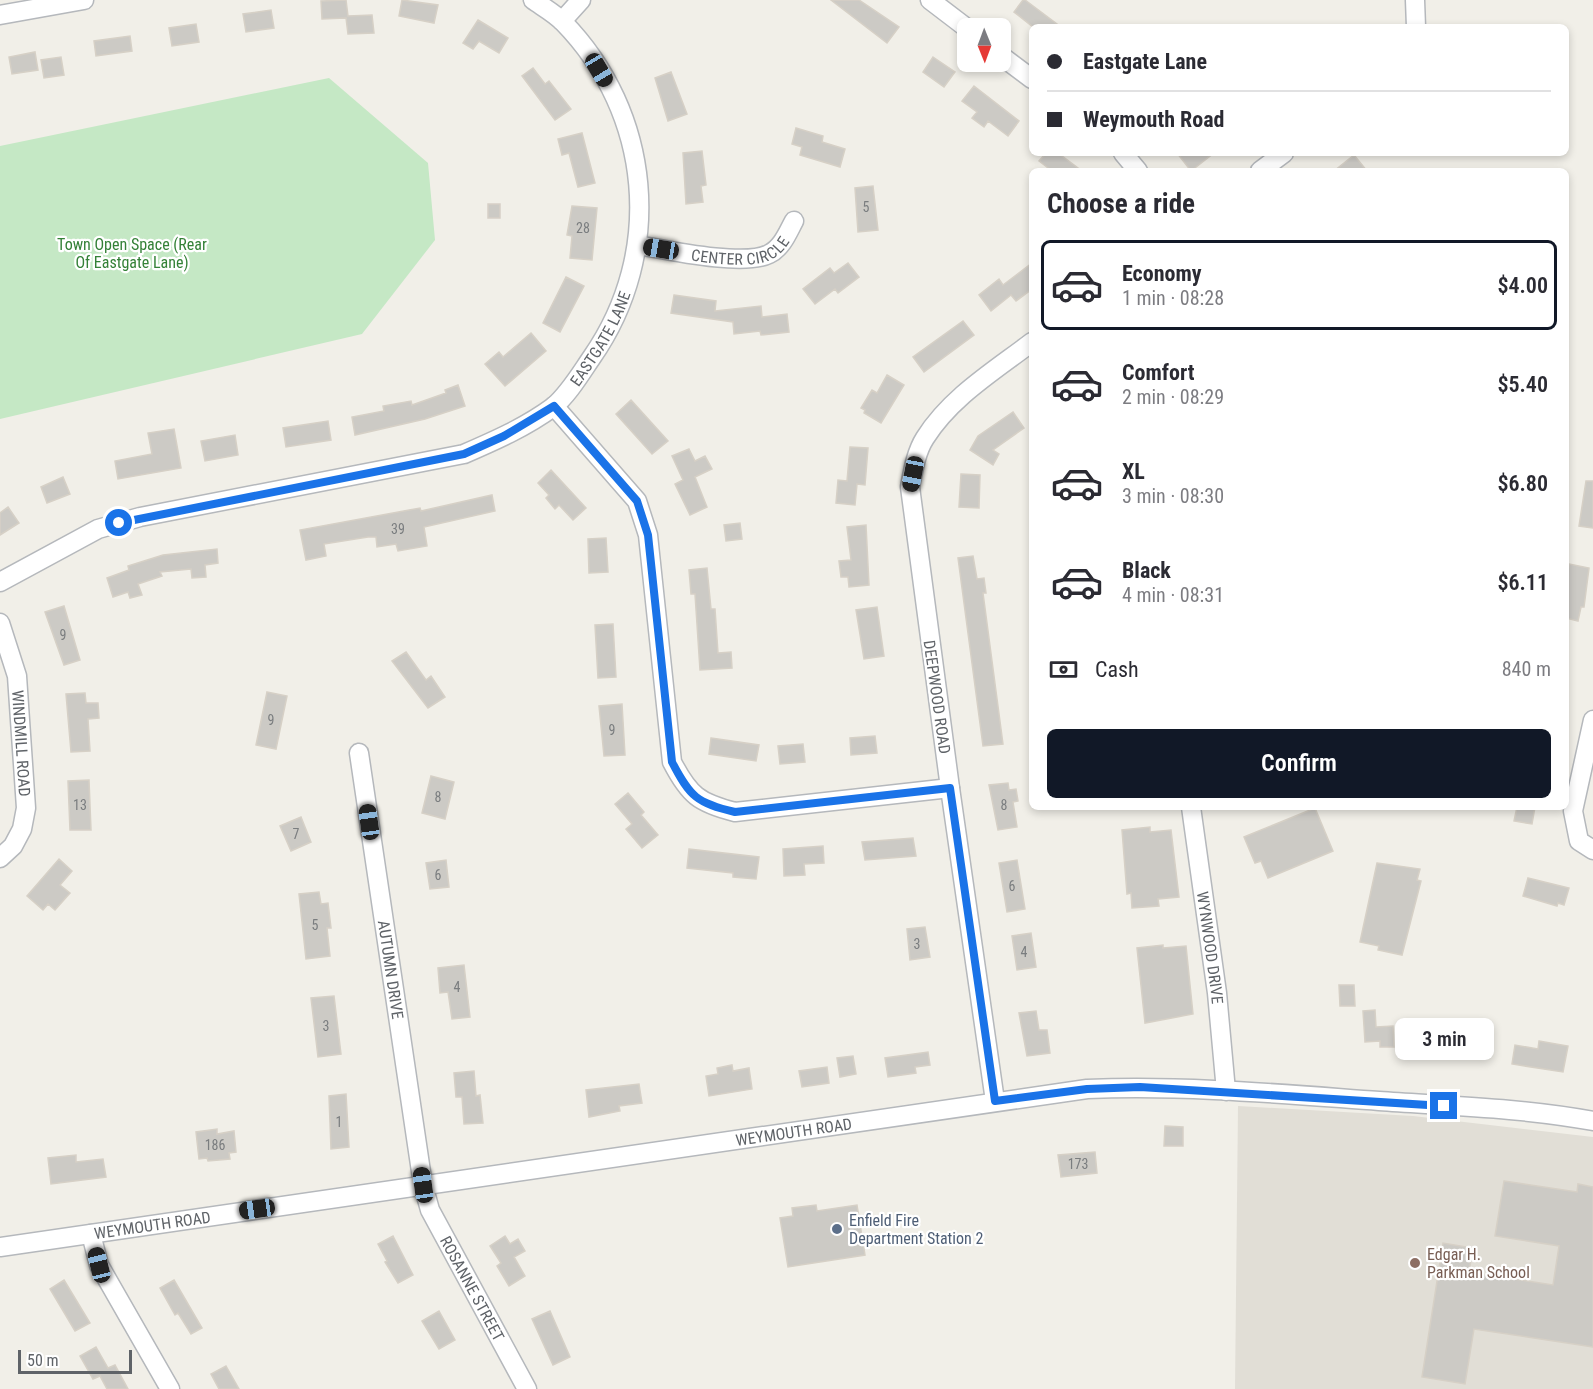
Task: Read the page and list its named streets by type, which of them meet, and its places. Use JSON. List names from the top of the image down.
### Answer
{
  "streets": {
    "street": [
      "CENTER CIRCLE",
      "EASTGATE LANE",
      "DEEPWOOD ROAD",
      "WINDMILL ROAD",
      "WYNWOOD DRIVE",
      "AUTUMN DRIVE",
      "WEYMOUTH ROAD",
      "ROSANNE STREET"
    ]
  },
  "crossings": [
    ["CENTER CIRCLE", "EASTGATE LANE"],
    ["DEEPWOOD ROAD", "WEYMOUTH ROAD"],
    ["WYNWOOD DRIVE", "WEYMOUTH ROAD"],
    ["AUTUMN DRIVE", "WEYMOUTH ROAD"],
    ["AUTUMN DRIVE", "ROSANNE STREET"],
    ["WEYMOUTH ROAD", "ROSANNE STREET"]
  ],
  "parks": ["Town Open Space (Rear Of Eastgate Lane)"],
  "places": ["Enfield Fire Department Station 2", "Edgar H. Parkman School"],
  "house_numbers": [
    "5",
    "28",
    "39",
    "9",
    "9",
    "9",
    "8",
    "13",
    "8",
    "7",
    "6",
    "6",
    "5",
    "3",
    "4",
    "4",
    "3",
    "1",
    "186",
    "173"
  ],
  "scale_bar": "50 m",
  "north": "bottom",
  "page": {
    "banner": ["Eastgate Lane", "Weymouth Road"],
    "heading": "Choose a ride",
    "list": [
      {
        "name": "Economy",
        "note": "1 min · 08:28",
        "value": "$4.00"
      },
      {
        "name": "Comfort",
        "note": "2 min · 08:29",
        "value": "$5.40"
      },
      {
        "name": "XL",
        "note": "3 min · 08:30",
        "value": "$6.80"
      },
      {
        "name": "Black",
        "note": "4 min · 08:31",
        "value": "$6.11"
      }
    ],
    "pay": ["Cash", "840 m"],
    "buttons": "Confirm",
    "bubble": "3 min",
    "scale": "50 m"
  }
}
